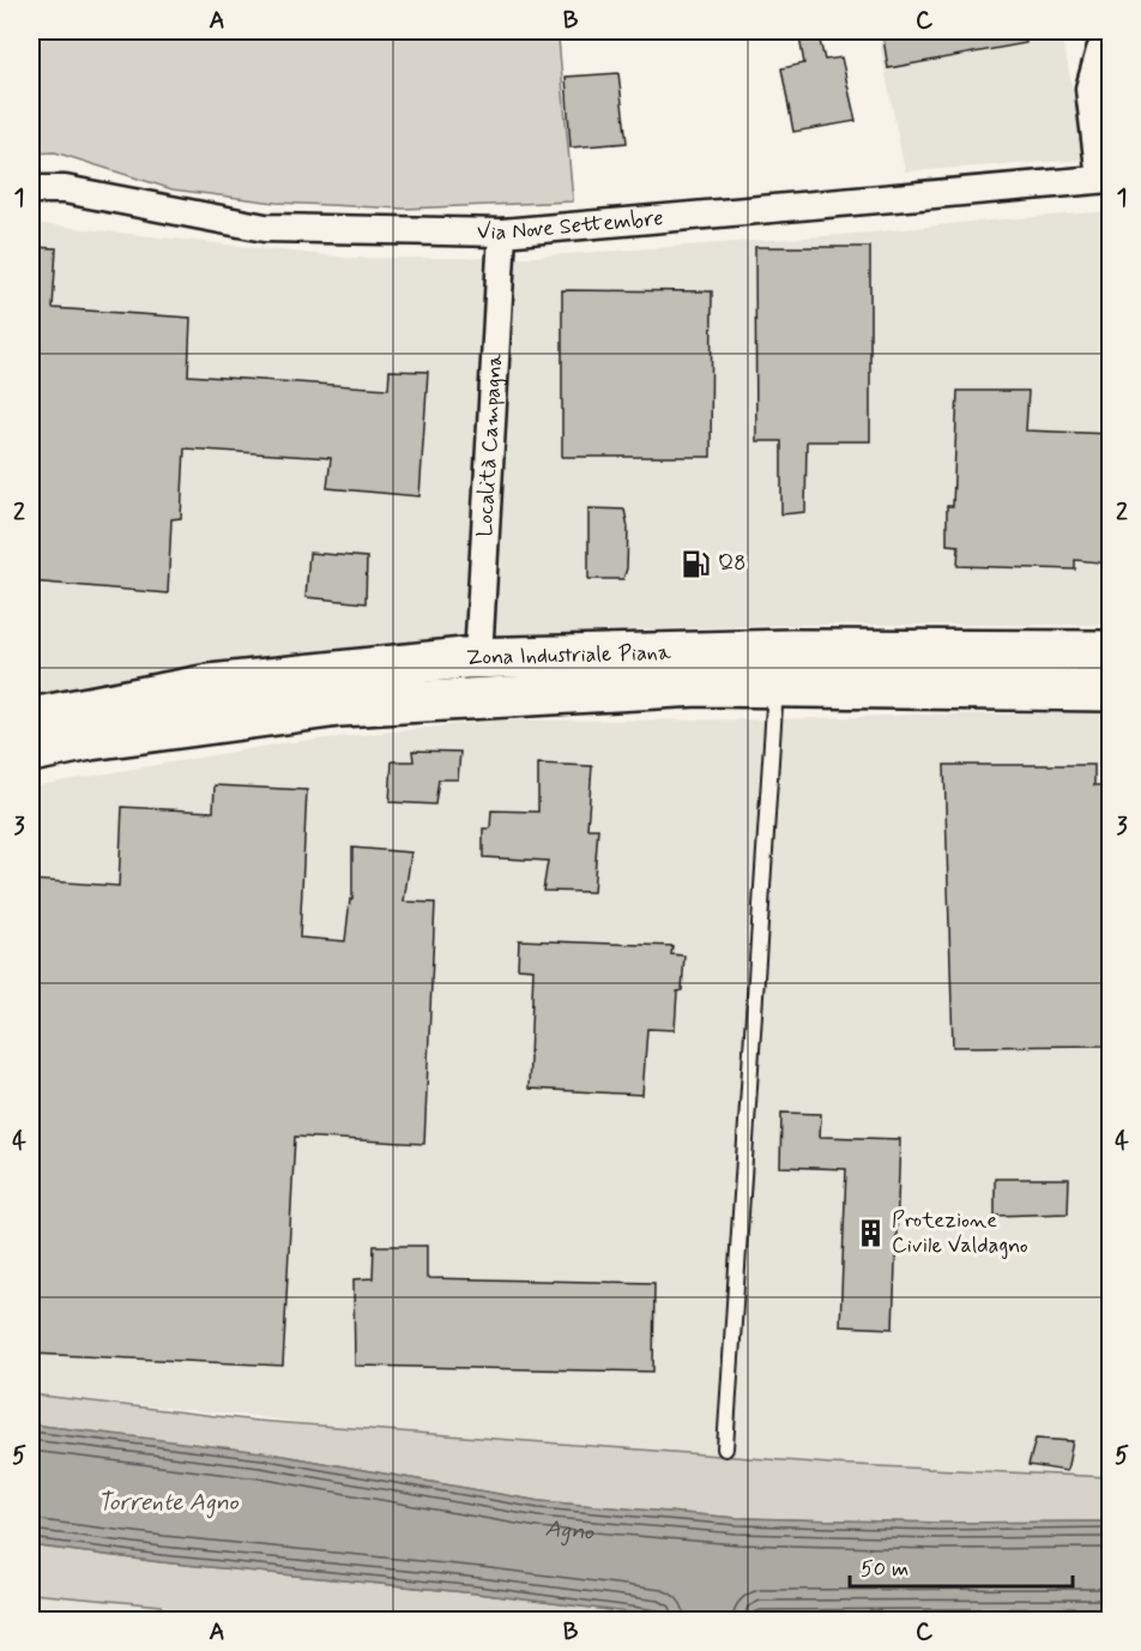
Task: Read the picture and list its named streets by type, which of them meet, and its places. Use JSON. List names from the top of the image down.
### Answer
{
  "streets": {
    "main road": ["Zona Industriale Piana"],
    "street": ["Via Nove Settembre", "Località Campagna"]
  },
  "crossings": [
    ["Via Nove Settembre", "Località Campagna"],
    ["Località Campagna", "Zona Industriale Piana"]
  ],
  "water": ["Torrente Agno", "Agno"],
  "places": {
    "fuel station": ["Q8"],
    "building": ["Protezione Civile Valdagno"]
  },
  "scale_bar": "50 m",
  "grid": {
    "columns": ["A", "B", "C"],
    "rows": [
      "1",
      "2",
      "3",
      "4",
      "5"
    ]
  }
}
